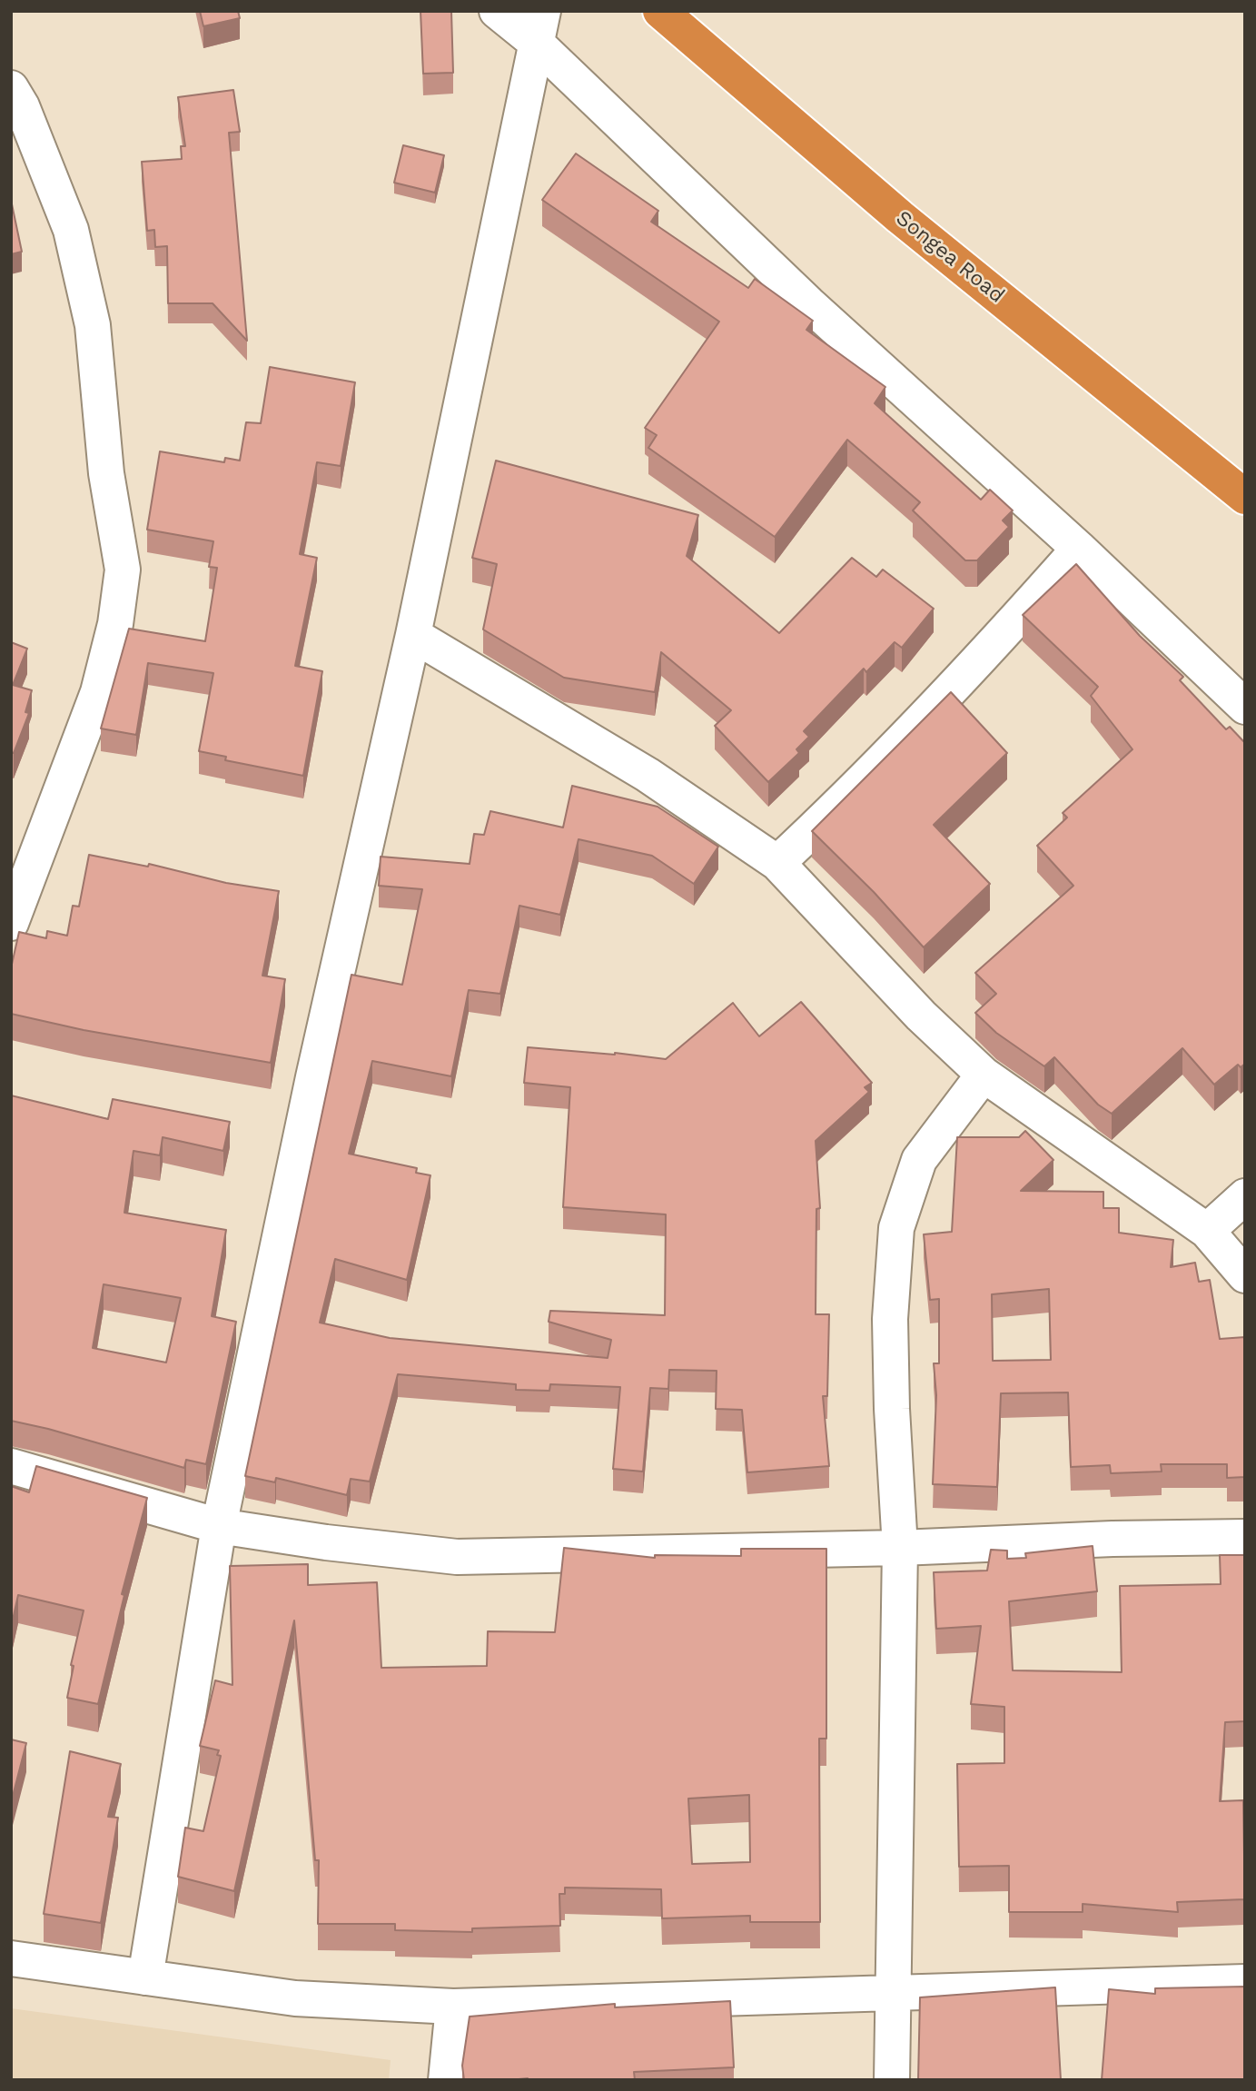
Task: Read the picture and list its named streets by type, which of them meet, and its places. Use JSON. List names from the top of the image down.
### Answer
{
  "streets": {
    "highway": ["Songea Road"]
  }
}
